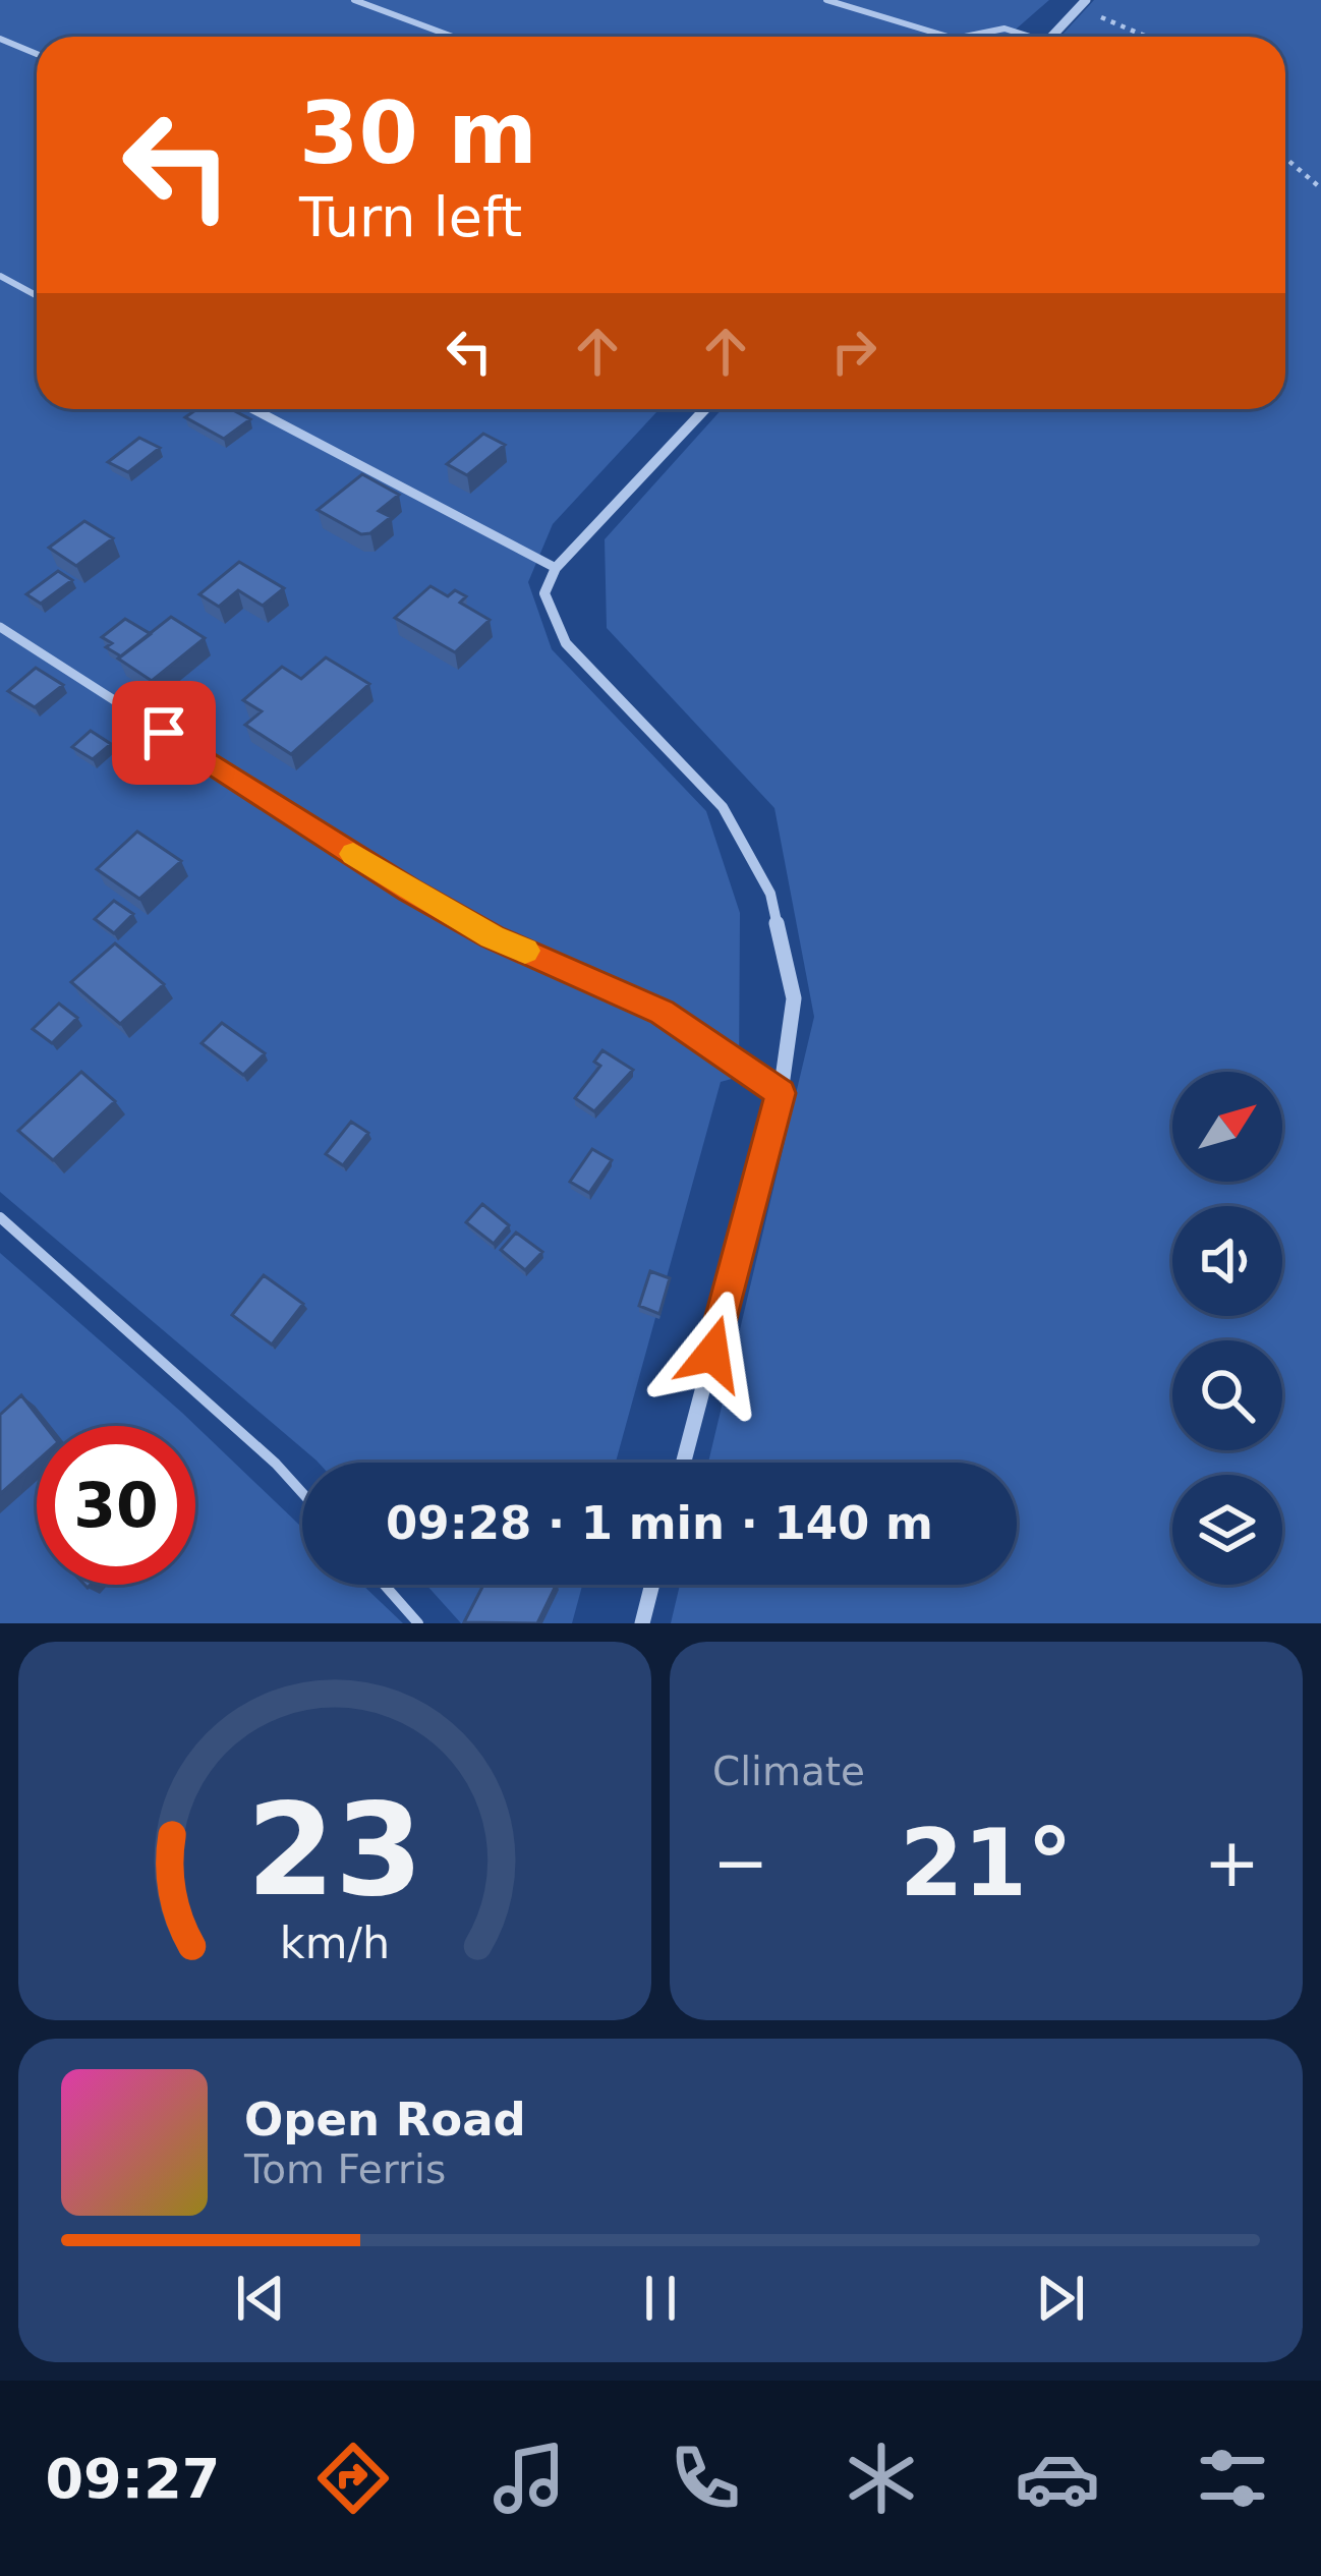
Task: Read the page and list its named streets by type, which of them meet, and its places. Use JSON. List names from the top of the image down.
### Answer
{
  "north": "top right",
  "page": {
    "turn": ["30 m", "Turn left"],
    "limit": "30",
    "trip": "09:28 · 1 min · 140 m",
    "tile": "Climate",
    "heat": ["−", "21°", "+"],
    "song": ["Open Road", "Tom Ferris"],
    "tabs": "09:27",
    "gauge": ["23", "km/h"]
  }
}
